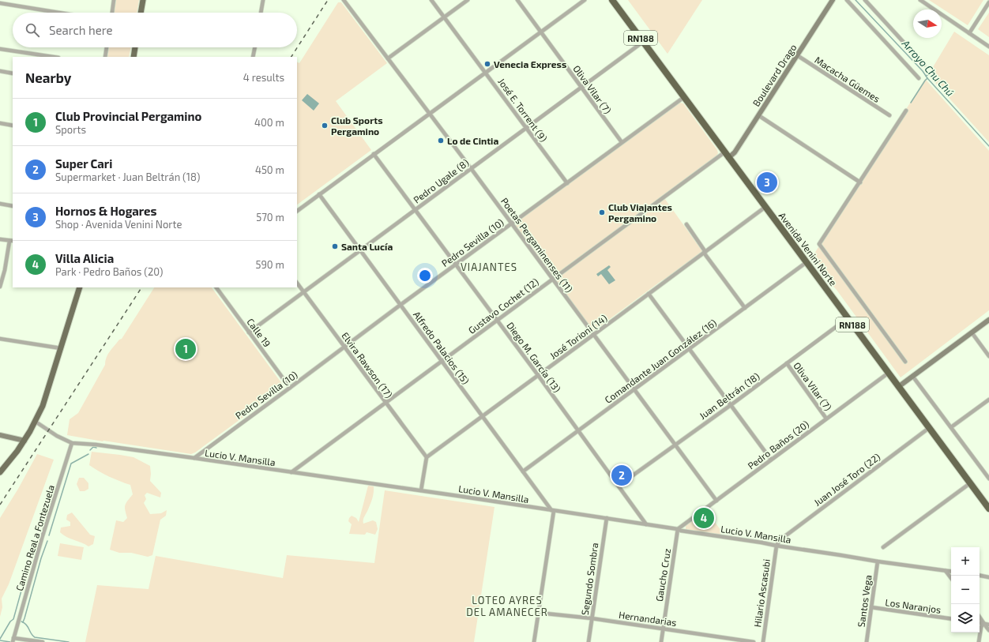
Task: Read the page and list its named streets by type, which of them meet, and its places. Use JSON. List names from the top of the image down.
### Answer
{
  "streets": {
    "highway": ["RN188", "Avenida Venini Norte"],
    "main road": ["Boulevard Drago"],
    "street": [
      "Macacha Güemes",
      "Oliva Vilar (7)",
      "José E. Torrent (9)",
      "Pedro Ugale (8)",
      "Pedro Sevilla (10)",
      "Poetas Pergaminenses (11)",
      "Gustavo Cochet (12)",
      "Calle 19",
      "José Torioni (14)",
      "Alfredo Palacios (15)",
      "Diego M. García (13)",
      "Comandante Juan González (16)",
      "Elvira Rawson (17)",
      "Juan Beltrán (18)",
      "Pedro Baños (20)",
      "Lucio V. Mansilla",
      "Juan José Toro (22)",
      "Camino Real a Fontezuela",
      "Gaucho Cruz",
      "Segundo Sombra",
      "Hilario Ascasubi",
      "Santos Vega",
      "Los Naranjos",
      "Hernandarias"
    ]
  },
  "crossings": [
    ["Boulevard Drago", "Macacha Güemes"],
    ["Boulevard Drago", "Avenida Venini Norte"],
    ["Oliva Vilar (7)", "Pedro Ugale (8)"],
    ["Oliva Vilar (7)", "Pedro Sevilla (10)"],
    ["Oliva Vilar (7)", "Juan Beltrán (18)"],
    ["Oliva Vilar (7)", "Pedro Baños (20)"],
    ["José E. Torrent (9)", "Pedro Ugale (8)"],
    ["José E. Torrent (9)", "Pedro Sevilla (10)"],
    ["Pedro Ugale (8)", "Poetas Pergaminenses (11)"],
    ["Pedro Ugale (8)", "Avenida Venini Norte"],
    ["Pedro Ugale (8)", "Calle 19"],
    ["Pedro Ugale (8)", "Alfredo Palacios (15)"],
    ["Pedro Ugale (8)", "Diego M. García (13)"],
    ["Pedro Ugale (8)", "Elvira Rawson (17)"],
    ["Pedro Sevilla (10)", "Poetas Pergaminenses (11)"],
    ["Pedro Sevilla (10)", "Avenida Venini Norte"],
    ["Pedro Sevilla (10)", "Calle 19"],
    ["Pedro Sevilla (10)", "Alfredo Palacios (15)"],
    ["Pedro Sevilla (10)", "Diego M. García (13)"],
    ["Pedro Sevilla (10)", "Elvira Rawson (17)"],
    ["Pedro Sevilla (10)", "Lucio V. Mansilla"],
    ["Poetas Pergaminenses (11)", "Gustavo Cochet (12)"],
    ["Poetas Pergaminenses (11)", "José Torioni (14)"],
    ["Poetas Pergaminenses (11)", "Comandante Juan González (16)"],
    ["Poetas Pergaminenses (11)", "Juan Beltrán (18)"],
    ["Poetas Pergaminenses (11)", "Pedro Baños (20)"],
    ["Avenida Venini Norte", "Gustavo Cochet (12)"],
    ["Avenida Venini Norte", "José Torioni (14)"],
    ["Avenida Venini Norte", "Comandante Juan González (16)"],
    ["Avenida Venini Norte", "Juan Beltrán (18)"],
    ["Avenida Venini Norte", "Pedro Baños (20)"],
    ["Avenida Venini Norte", "Juan José Toro (22)"],
    ["Gustavo Cochet (12)", "Alfredo Palacios (15)"],
    ["Gustavo Cochet (12)", "Diego M. García (13)"],
    ["Gustavo Cochet (12)", "Elvira Rawson (17)"],
    ["Gustavo Cochet (12)", "Lucio V. Mansilla"],
    ["José Torioni (14)", "Alfredo Palacios (15)"],
    ["José Torioni (14)", "Diego M. García (13)"],
    ["José Torioni (14)", "Elvira Rawson (17)"],
    ["Alfredo Palacios (15)", "Comandante Juan González (16)"],
    ["Alfredo Palacios (15)", "Lucio V. Mansilla"],
    ["Diego M. García (13)", "Comandante Juan González (16)"],
    ["Diego M. García (13)", "Juan Beltrán (18)"],
    ["Diego M. García (13)", "Lucio V. Mansilla"],
    ["Pedro Baños (20)", "Lucio V. Mansilla"],
    ["Pedro Baños (20)", "Gaucho Cruz"],
    ["Lucio V. Mansilla", "Juan José Toro (22)"],
    ["Lucio V. Mansilla", "Camino Real a Fontezuela"],
    ["Lucio V. Mansilla", "Gaucho Cruz"],
    ["Lucio V. Mansilla", "Segundo Sombra"],
    ["Lucio V. Mansilla", "Hilario Ascasubi"],
    ["Lucio V. Mansilla", "Santos Vega"],
    ["Juan José Toro (22)", "Hilario Ascasubi"],
    ["Gaucho Cruz", "Hernandarias"],
    ["Segundo Sombra", "Hernandarias"],
    ["Santos Vega", "Los Naranjos"]
  ],
  "districts": ["VIAJANTES", "LOTEO AYRES DEL AMANECER"],
  "water": ["Arroyo Chu Chú"],
  "places": [
    "Venecia Express",
    "Club Sports Pergamino",
    "Lo de Cintia",
    "Club Viajantes Pergamino",
    "Santa Lucía"
  ],
  "north": "right",
  "page": {
    "search": "Search here",
    "heading": ["Nearby", "4 results"],
    "list": [
      {
        "mark": "1",
        "name": "Club Provincial Pergamino",
        "note": "Sports",
        "value": "400 m"
      },
      {
        "mark": "2",
        "name": "Super Cari",
        "note": "Supermarket · Juan Beltrán (18)",
        "value": "450 m"
      },
      {
        "mark": "3",
        "name": "Hornos & Hogares",
        "note": "Shop · Avenida Venini Norte",
        "value": "570 m"
      },
      {
        "mark": "4",
        "name": "Villa Alicia",
        "note": "Park · Pedro Baños (20)",
        "value": "590 m"
      }
    ],
    "pins": [
      "3",
      "1",
      "2",
      "4"
    ],
    "map_buttons": ["+", "−"]
  }
}
